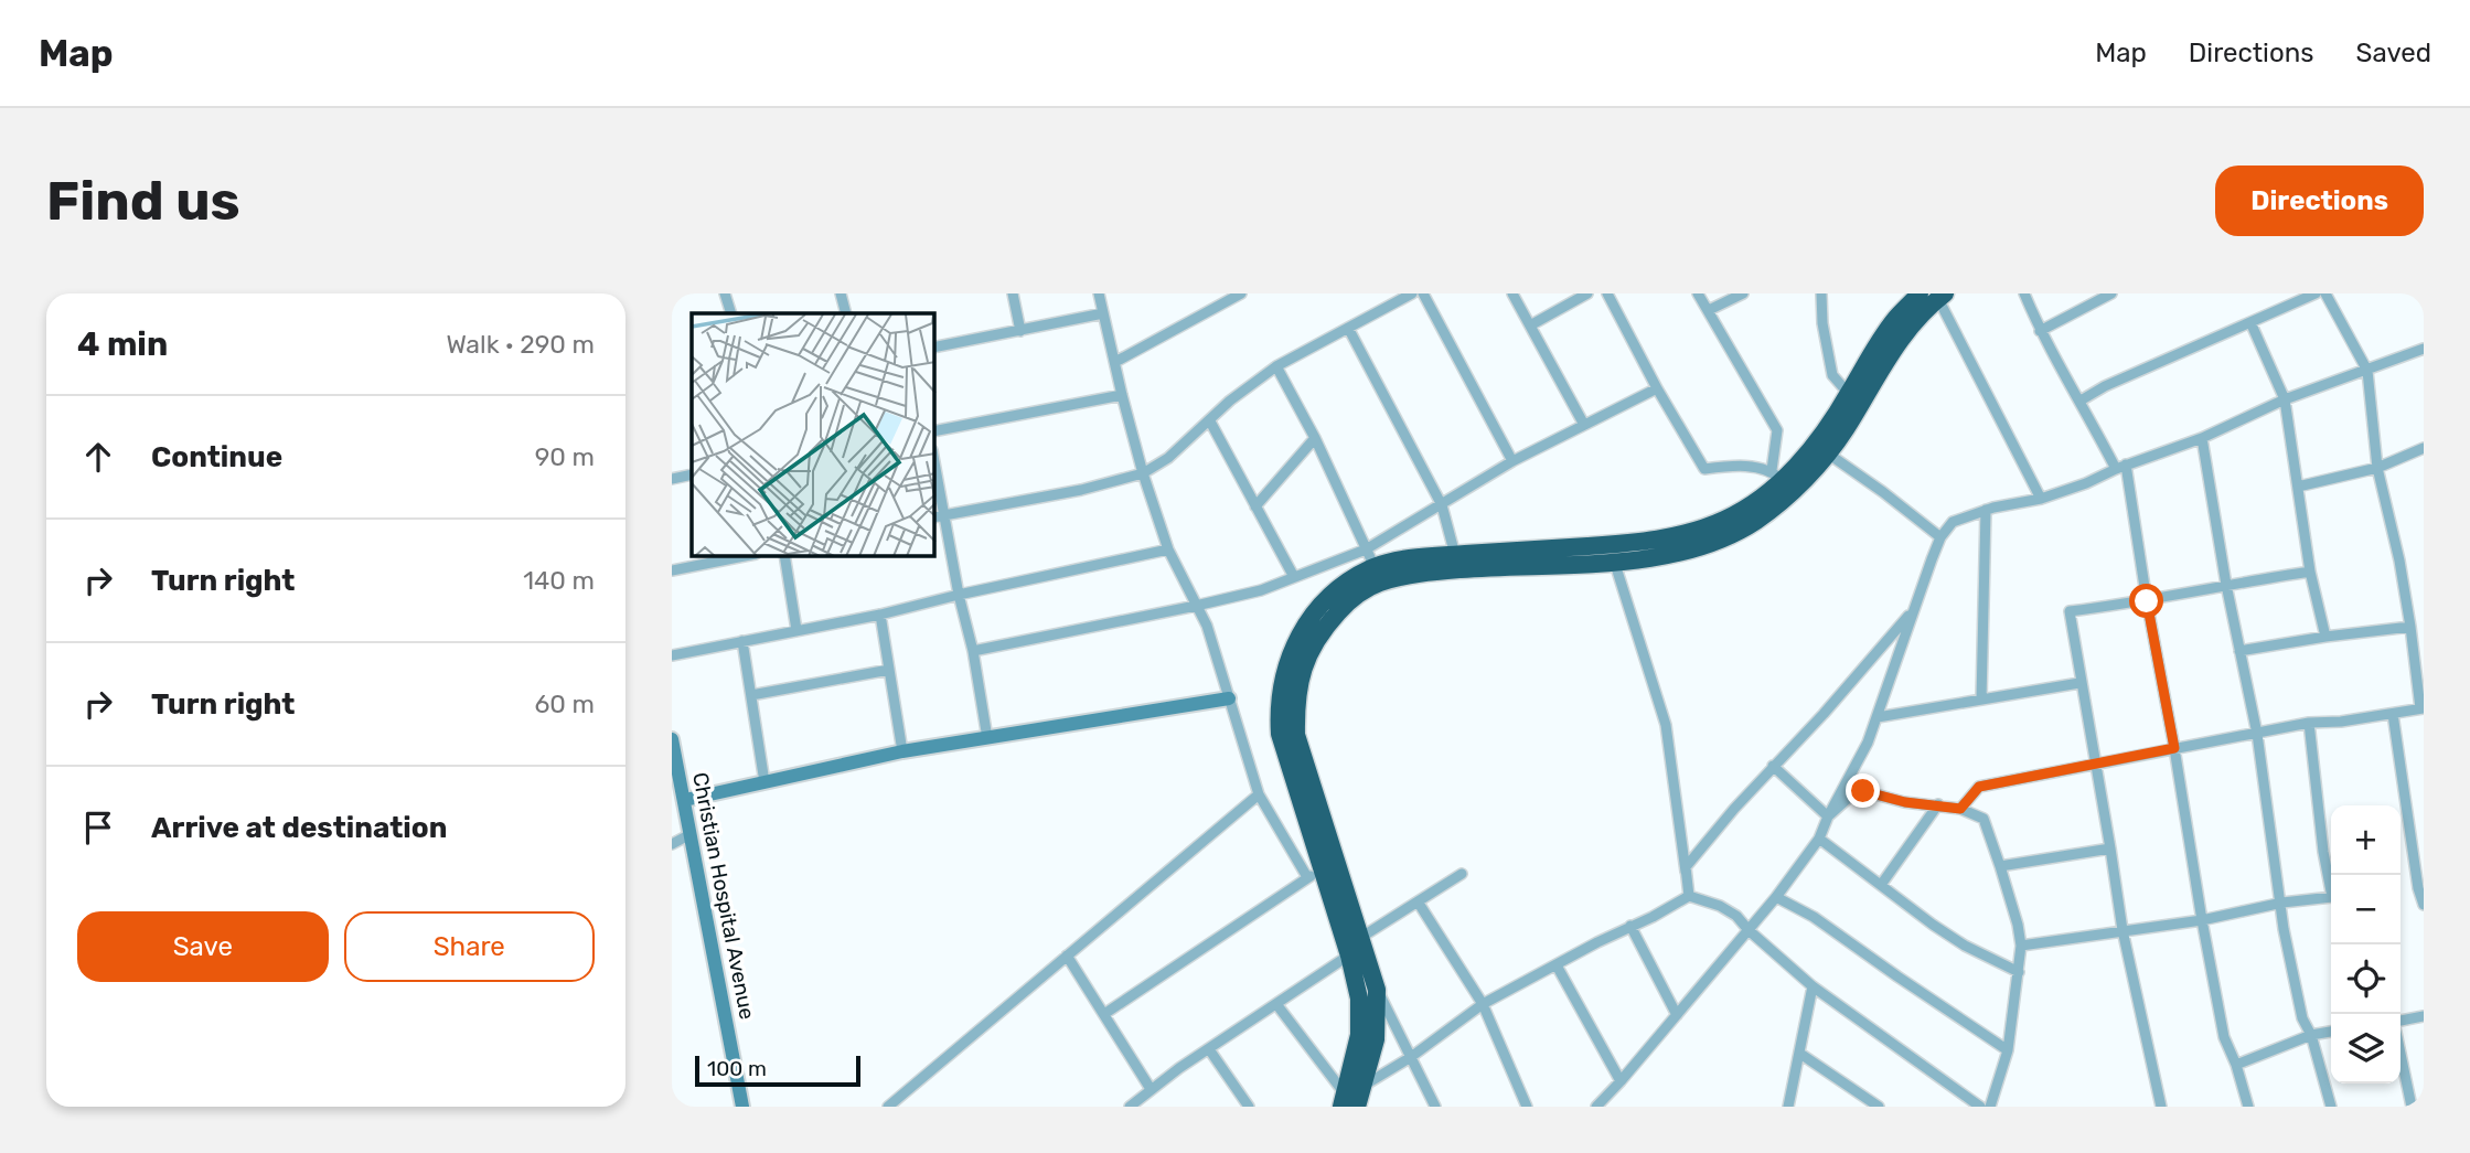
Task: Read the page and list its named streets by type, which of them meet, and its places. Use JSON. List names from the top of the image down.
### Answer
{
  "streets": {
    "main road": ["Christian Hospital Avenue"]
  },
  "scale_bar": "100 m",
  "page": {
    "header": "Map",
    "nav": ["Map", "Directions", "Saved"],
    "buttons": [
      "Directions",
      ["Save", "Share"]
    ],
    "title": "Find us",
    "heading": ["4 min", "Walk · 290 m"],
    "list": [
      ["Continue", "90 m"],
      ["Turn right", "140 m"],
      ["Turn right", "60 m"],
      "Arrive at destination"
    ],
    "map_buttons": ["+", "−"],
    "scale": "100 m"
  }
}
